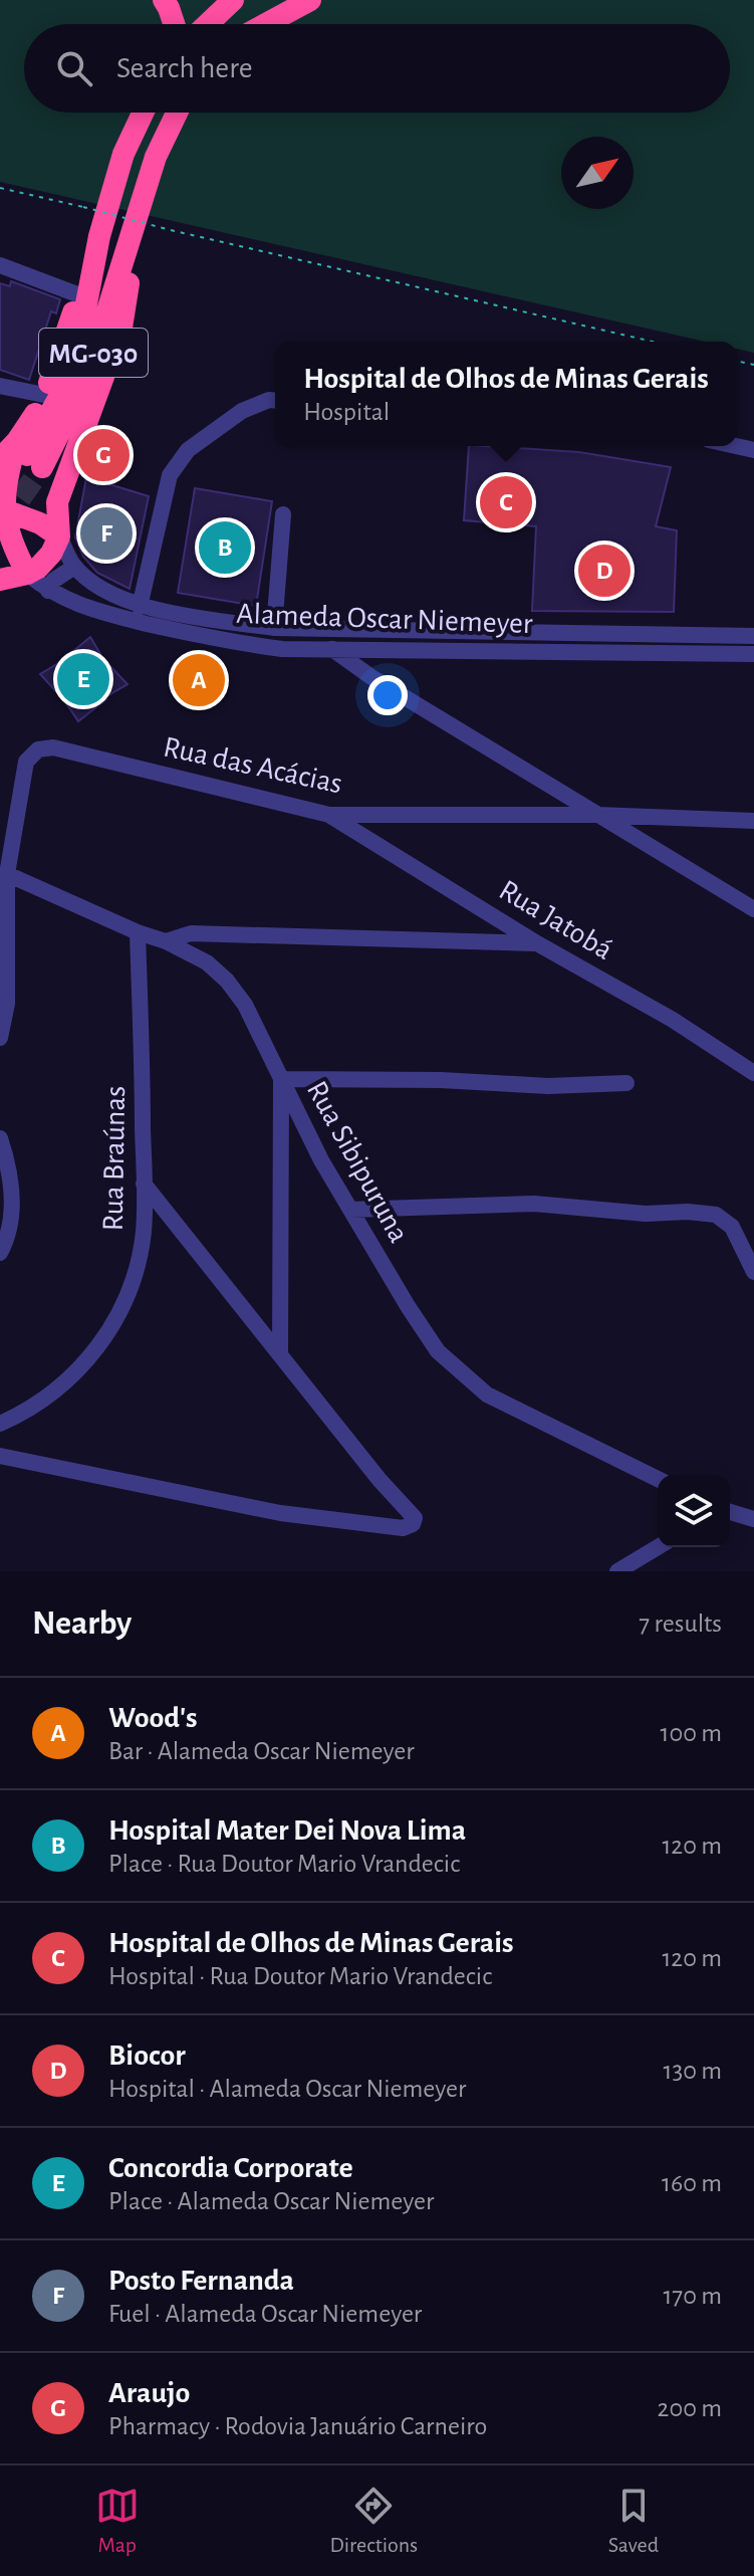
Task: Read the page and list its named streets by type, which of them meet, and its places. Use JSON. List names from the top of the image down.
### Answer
{
  "streets": {
    "highway": ["MG-030"],
    "street": [
      "Alameda Oscar Niemeyer",
      "Rua das Acácias",
      "Rua Jatobá",
      "Rua Braúnas",
      "Rua Sibipuruna"
    ]
  },
  "crossings": [
    ["Rua das Acácias", "Rua Jatobá"],
    ["Rua das Acácias", "Rua Sibipuruna"],
    ["Rua Braúnas", "Rua Sibipuruna"]
  ],
  "north": "top right",
  "page": {
    "search": "Search here",
    "popup": ["Hospital de Olhos de Minas Gerais", "Hospital"],
    "pins": [
      "G",
      "C",
      "F",
      "B",
      "D",
      "E",
      "A"
    ],
    "heading": ["Nearby", "7 results"],
    "list": [
      {
        "mark": "A",
        "name": "Wood's",
        "note": "Bar · Alameda Oscar Niemeyer",
        "value": "100 m"
      },
      {
        "mark": "B",
        "name": "Hospital Mater Dei Nova Lima",
        "note": "Place · Rua Doutor Mario Vrandecic",
        "value": "120 m"
      },
      {
        "mark": "C",
        "name": "Hospital de Olhos de Minas Gerais",
        "note": "Hospital · Rua Doutor Mario Vrandecic",
        "value": "120 m"
      },
      {
        "mark": "D",
        "name": "Biocor",
        "note": "Hospital · Alameda Oscar Niemeyer",
        "value": "130 m"
      },
      {
        "mark": "E",
        "name": "Concordia Corporate",
        "note": "Place · Alameda Oscar Niemeyer",
        "value": "160 m"
      },
      {
        "mark": "F",
        "name": "Posto Fernanda",
        "note": "Fuel · Alameda Oscar Niemeyer",
        "value": "170 m"
      },
      {
        "mark": "G",
        "name": "Araujo",
        "note": "Pharmacy · Rodovia Januário Carneiro",
        "value": "200 m"
      }
    ],
    "nav": ["Map", "Directions", "Saved"]
  }
}
